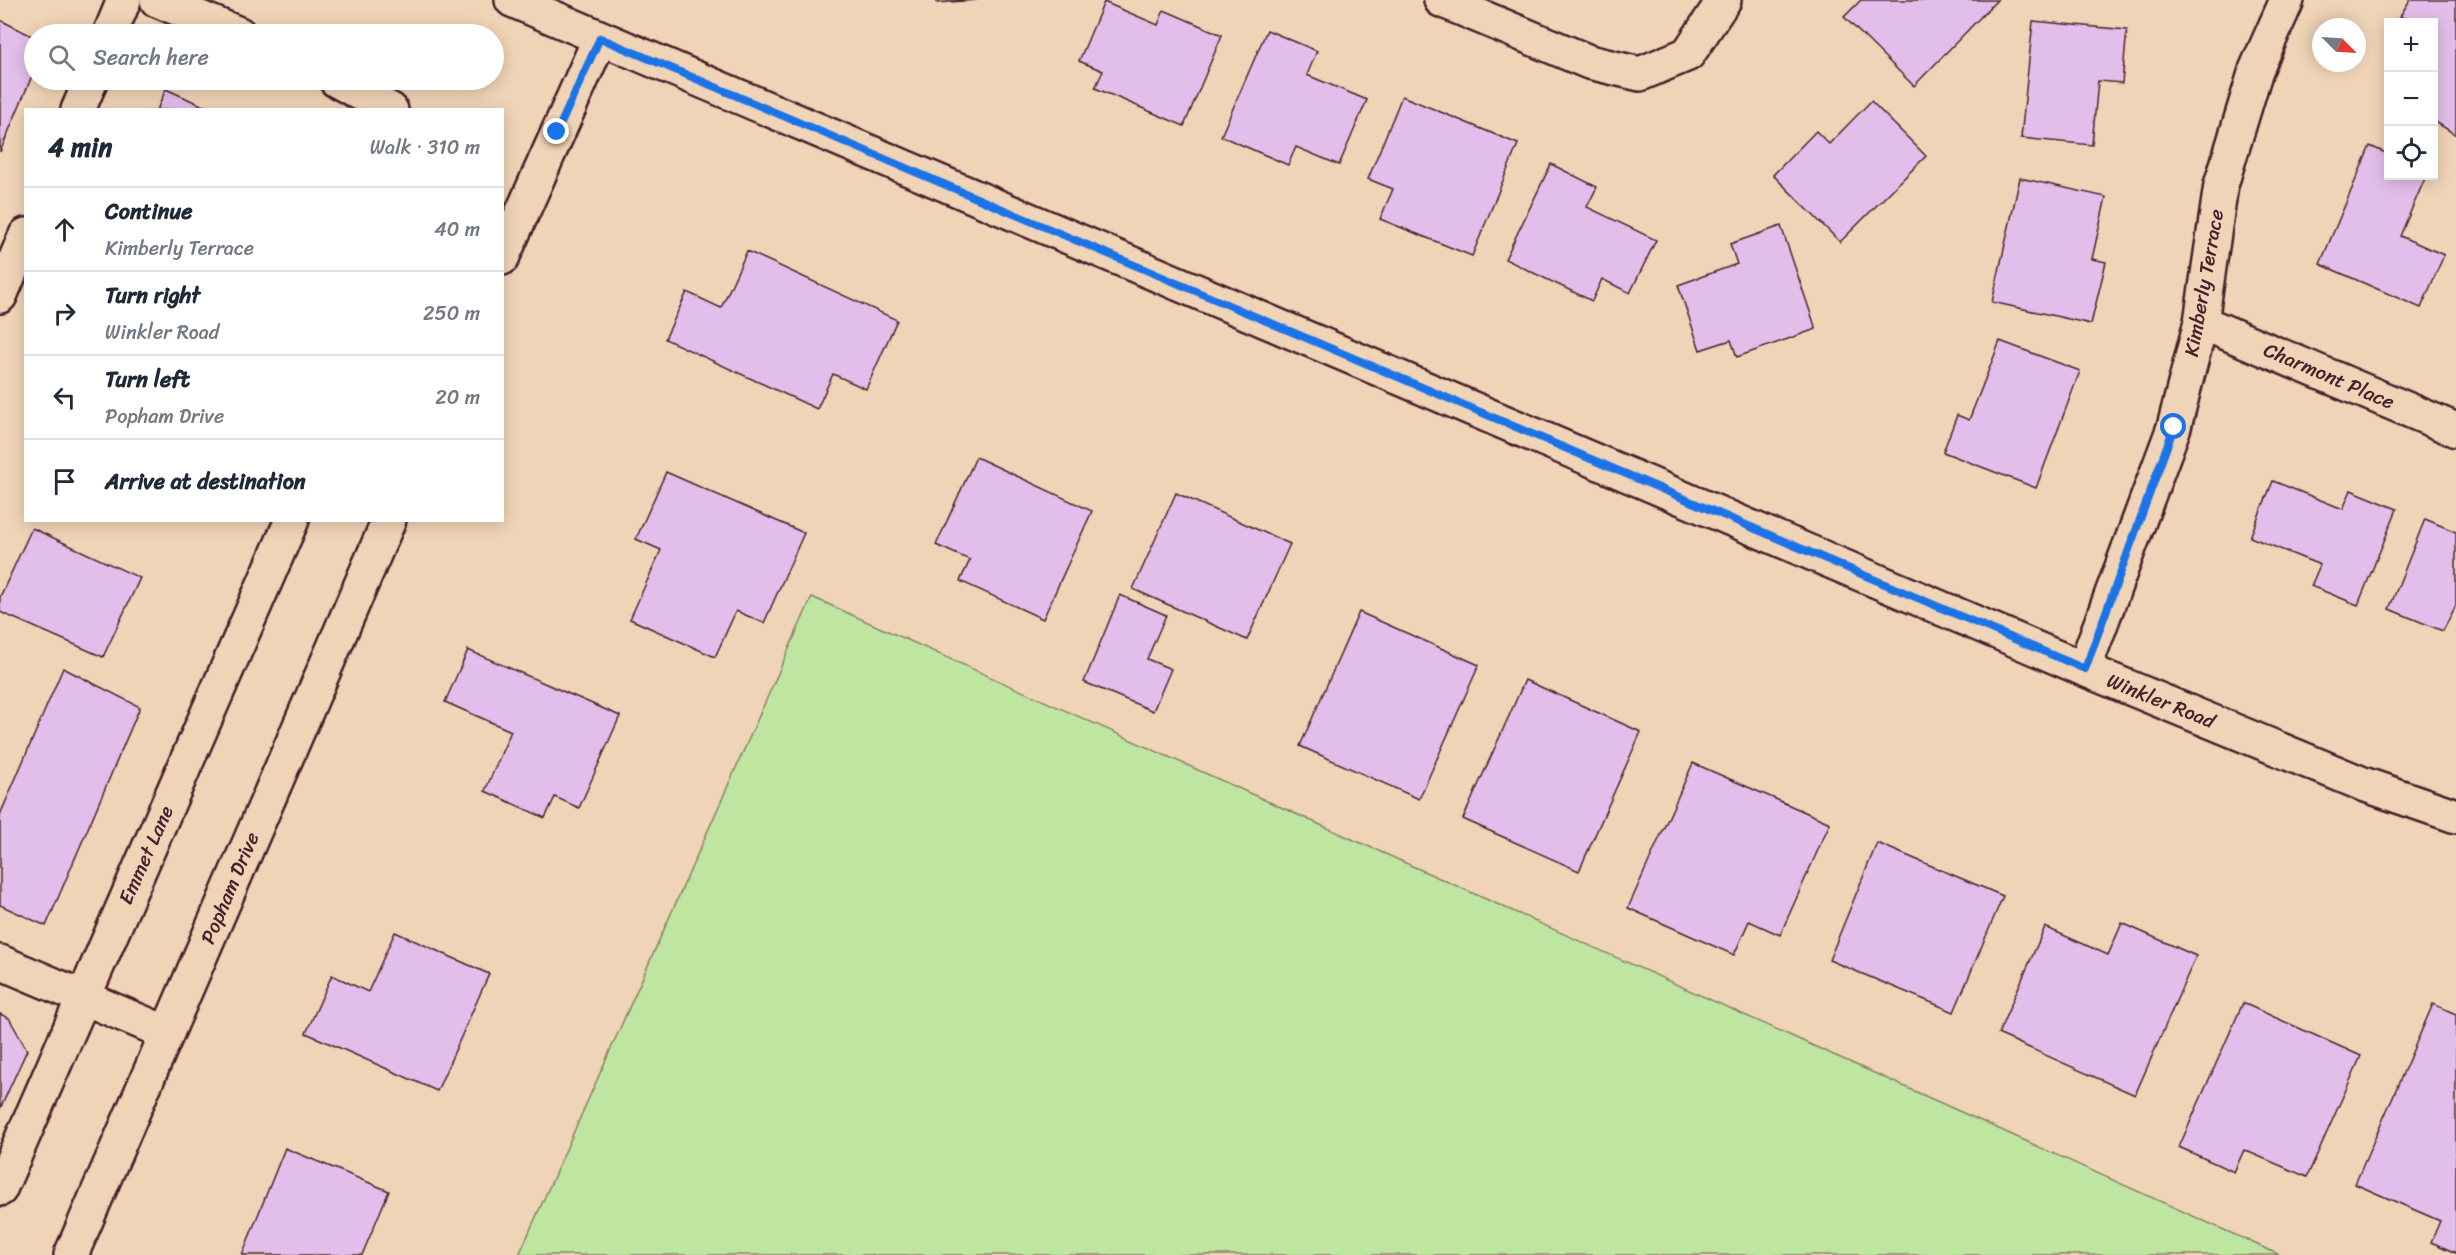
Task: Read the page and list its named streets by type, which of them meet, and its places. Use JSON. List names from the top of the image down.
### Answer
{
  "streets": {
    "street": [
      "Kimberly Terrace",
      "Charmont Place",
      "Winkler Road",
      "Emmet Lane",
      "Popham Drive"
    ]
  },
  "crossings": [
    ["Kimberly Terrace", "Charmont Place"],
    ["Kimberly Terrace", "Winkler Road"]
  ],
  "north": "bottom right",
  "page": {
    "map_buttons": ["+", "−"],
    "search": "Search here",
    "heading": ["4 min", "Walk · 310 m"],
    "list": [
      ["Continue", "Kimberly Terrace", "40 m"],
      ["Turn right", "Winkler Road", "250 m"],
      ["Turn left", "Popham Drive", "20 m"],
      "Arrive at destination"
    ]
  }
}
